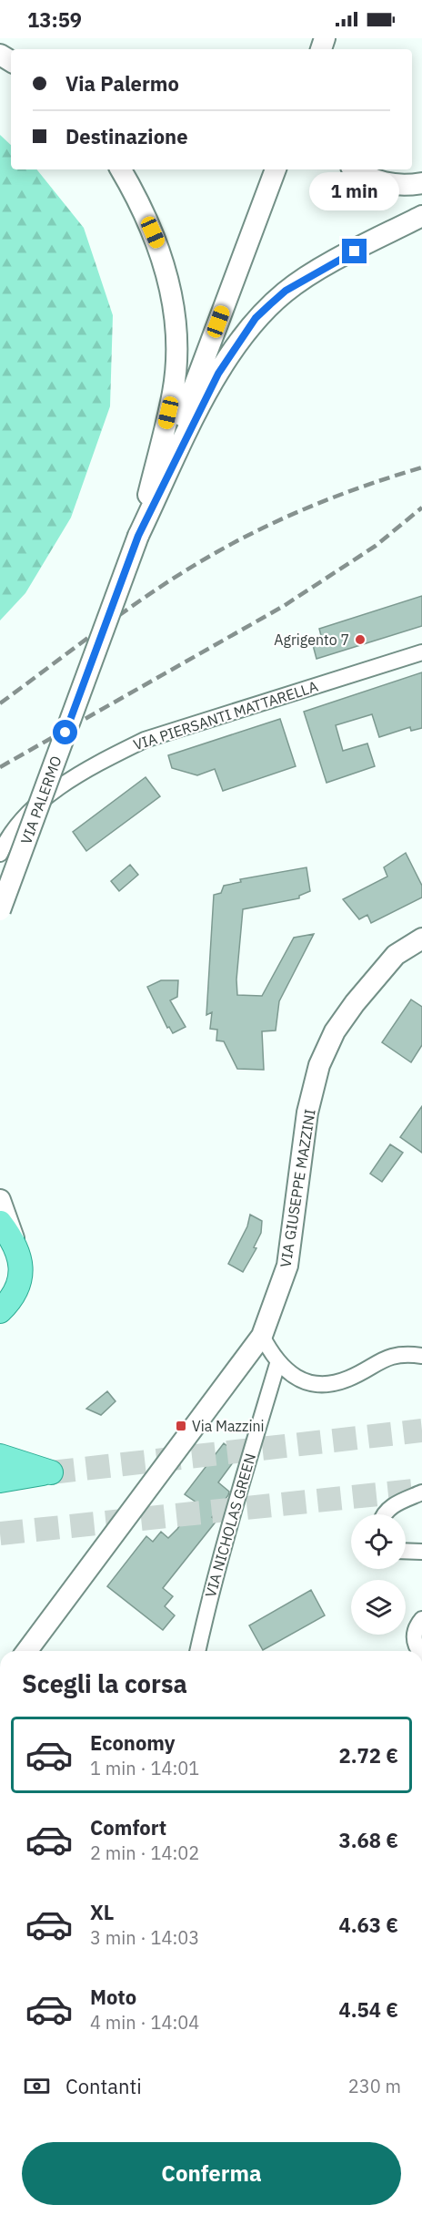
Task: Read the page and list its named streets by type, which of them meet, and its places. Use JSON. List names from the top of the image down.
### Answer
{
  "streets": {
    "main road": ["VIA PALERMO", "VIA GIUSEPPE MAZZINI"],
    "street": ["VIA PIERSANTI MATTARELLA", "VIA NICHOLAS GREEN"]
  },
  "places": {
    "other": ["Agrigento 7"],
    "transit": ["Via Mazzini"]
  },
  "page": {
    "status": "13:59",
    "banner": ["Via Palermo", "Destinazione"],
    "bubble": "1 min",
    "heading": "Scegli la corsa",
    "list": [
      {
        "name": "Economy",
        "note": "1 min · 14:01",
        "value": "2.72 €"
      },
      {
        "name": "Comfort",
        "note": "2 min · 14:02",
        "value": "3.68 €"
      },
      {
        "name": "XL",
        "note": "3 min · 14:03",
        "value": "4.63 €"
      },
      {
        "name": "Moto",
        "note": "4 min · 14:04",
        "value": "4.54 €"
      }
    ],
    "pay": ["Contanti", "230 m"],
    "buttons": "Conferma"
  }
}
